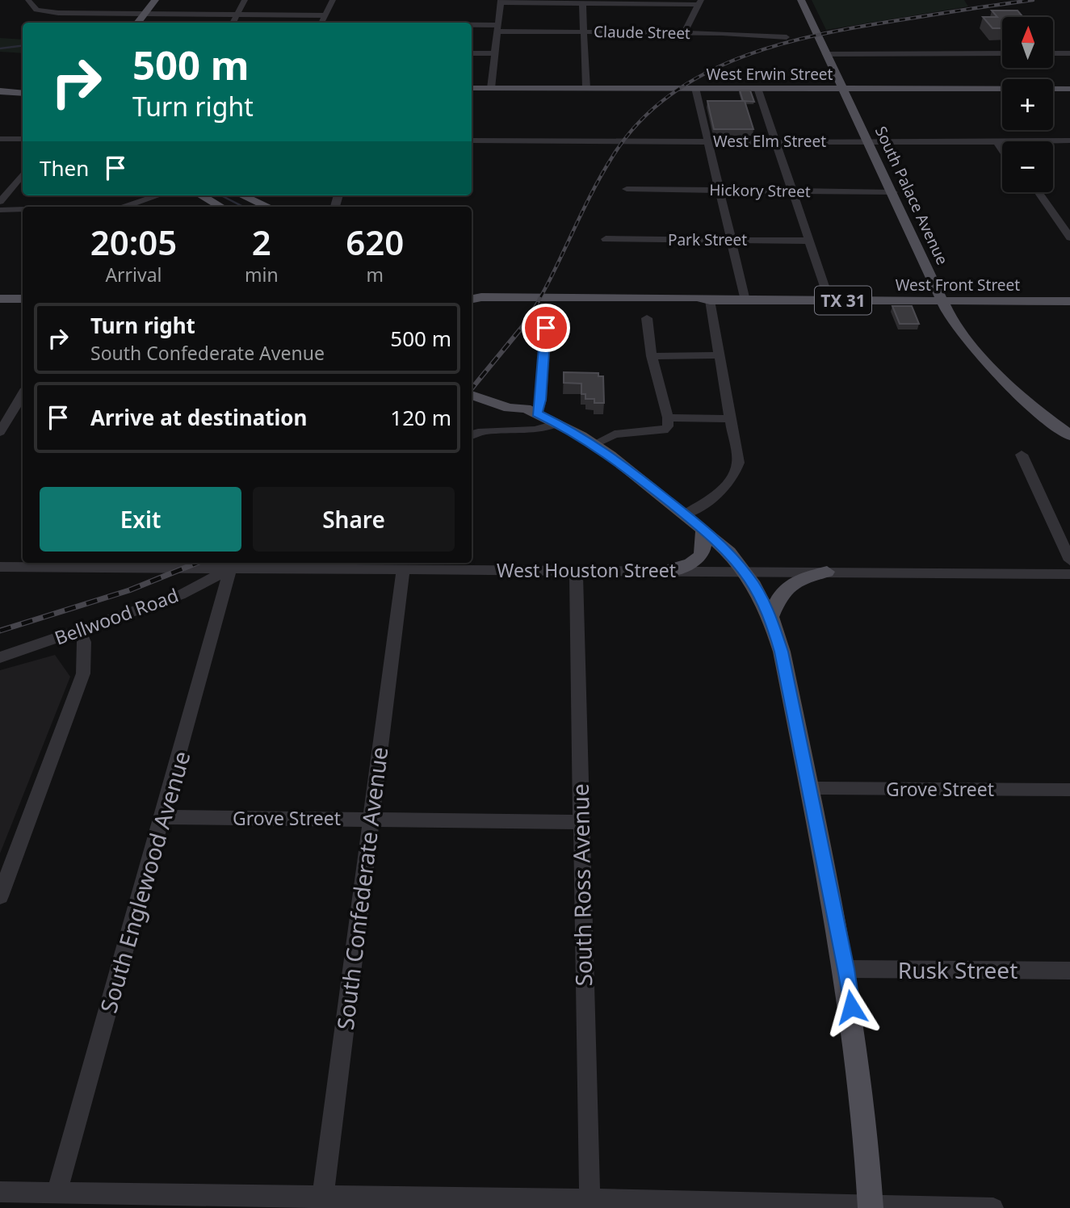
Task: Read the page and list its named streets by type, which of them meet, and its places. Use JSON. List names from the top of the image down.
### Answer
{
  "streets": {
    "main road": [
      "West Erwin Street",
      "South Palace Avenue",
      "West Front Street",
      "TX 31"
    ],
    "street": [
      "Claude Street",
      "West Elm Street",
      "Hickory Street",
      "Park Street",
      "West Houston Street",
      "Bellwood Road",
      "Grove Street",
      "South Englewood Avenue",
      "South Ross Avenue",
      "South Confederate Avenue",
      "Rusk Street"
    ]
  },
  "crossings": [
    ["West Erwin Street", "South Palace Avenue"],
    ["West Elm Street", "South Palace Avenue"],
    ["Hickory Street", "South Palace Avenue"],
    ["South Palace Avenue", "West Front Street"],
    ["West Houston Street", "Bellwood Road"],
    ["West Houston Street", "South Englewood Avenue"],
    ["West Houston Street", "South Ross Avenue"],
    ["West Houston Street", "South Confederate Avenue"],
    ["Bellwood Road", "South Englewood Avenue"],
    ["Grove Street", "South Englewood Avenue"],
    ["Grove Street", "South Ross Avenue"],
    ["Grove Street", "South Confederate Avenue"]
  ],
  "north": "top",
  "page": {
    "map_buttons": ["+", "−"],
    "turn": ["500 m", "Turn right"],
    "then": "Then",
    "eta": [
      "20:05",
      "Arrival",
      "2",
      "min",
      "620",
      "m"
    ],
    "list": [
      {
        "name": "Turn right",
        "note": "South Confederate Avenue",
        "value": "500 m"
      },
      {
        "name": "Arrive at destination",
        "value": "120 m"
      }
    ],
    "buttons": ["Exit", "Share"]
  }
}
